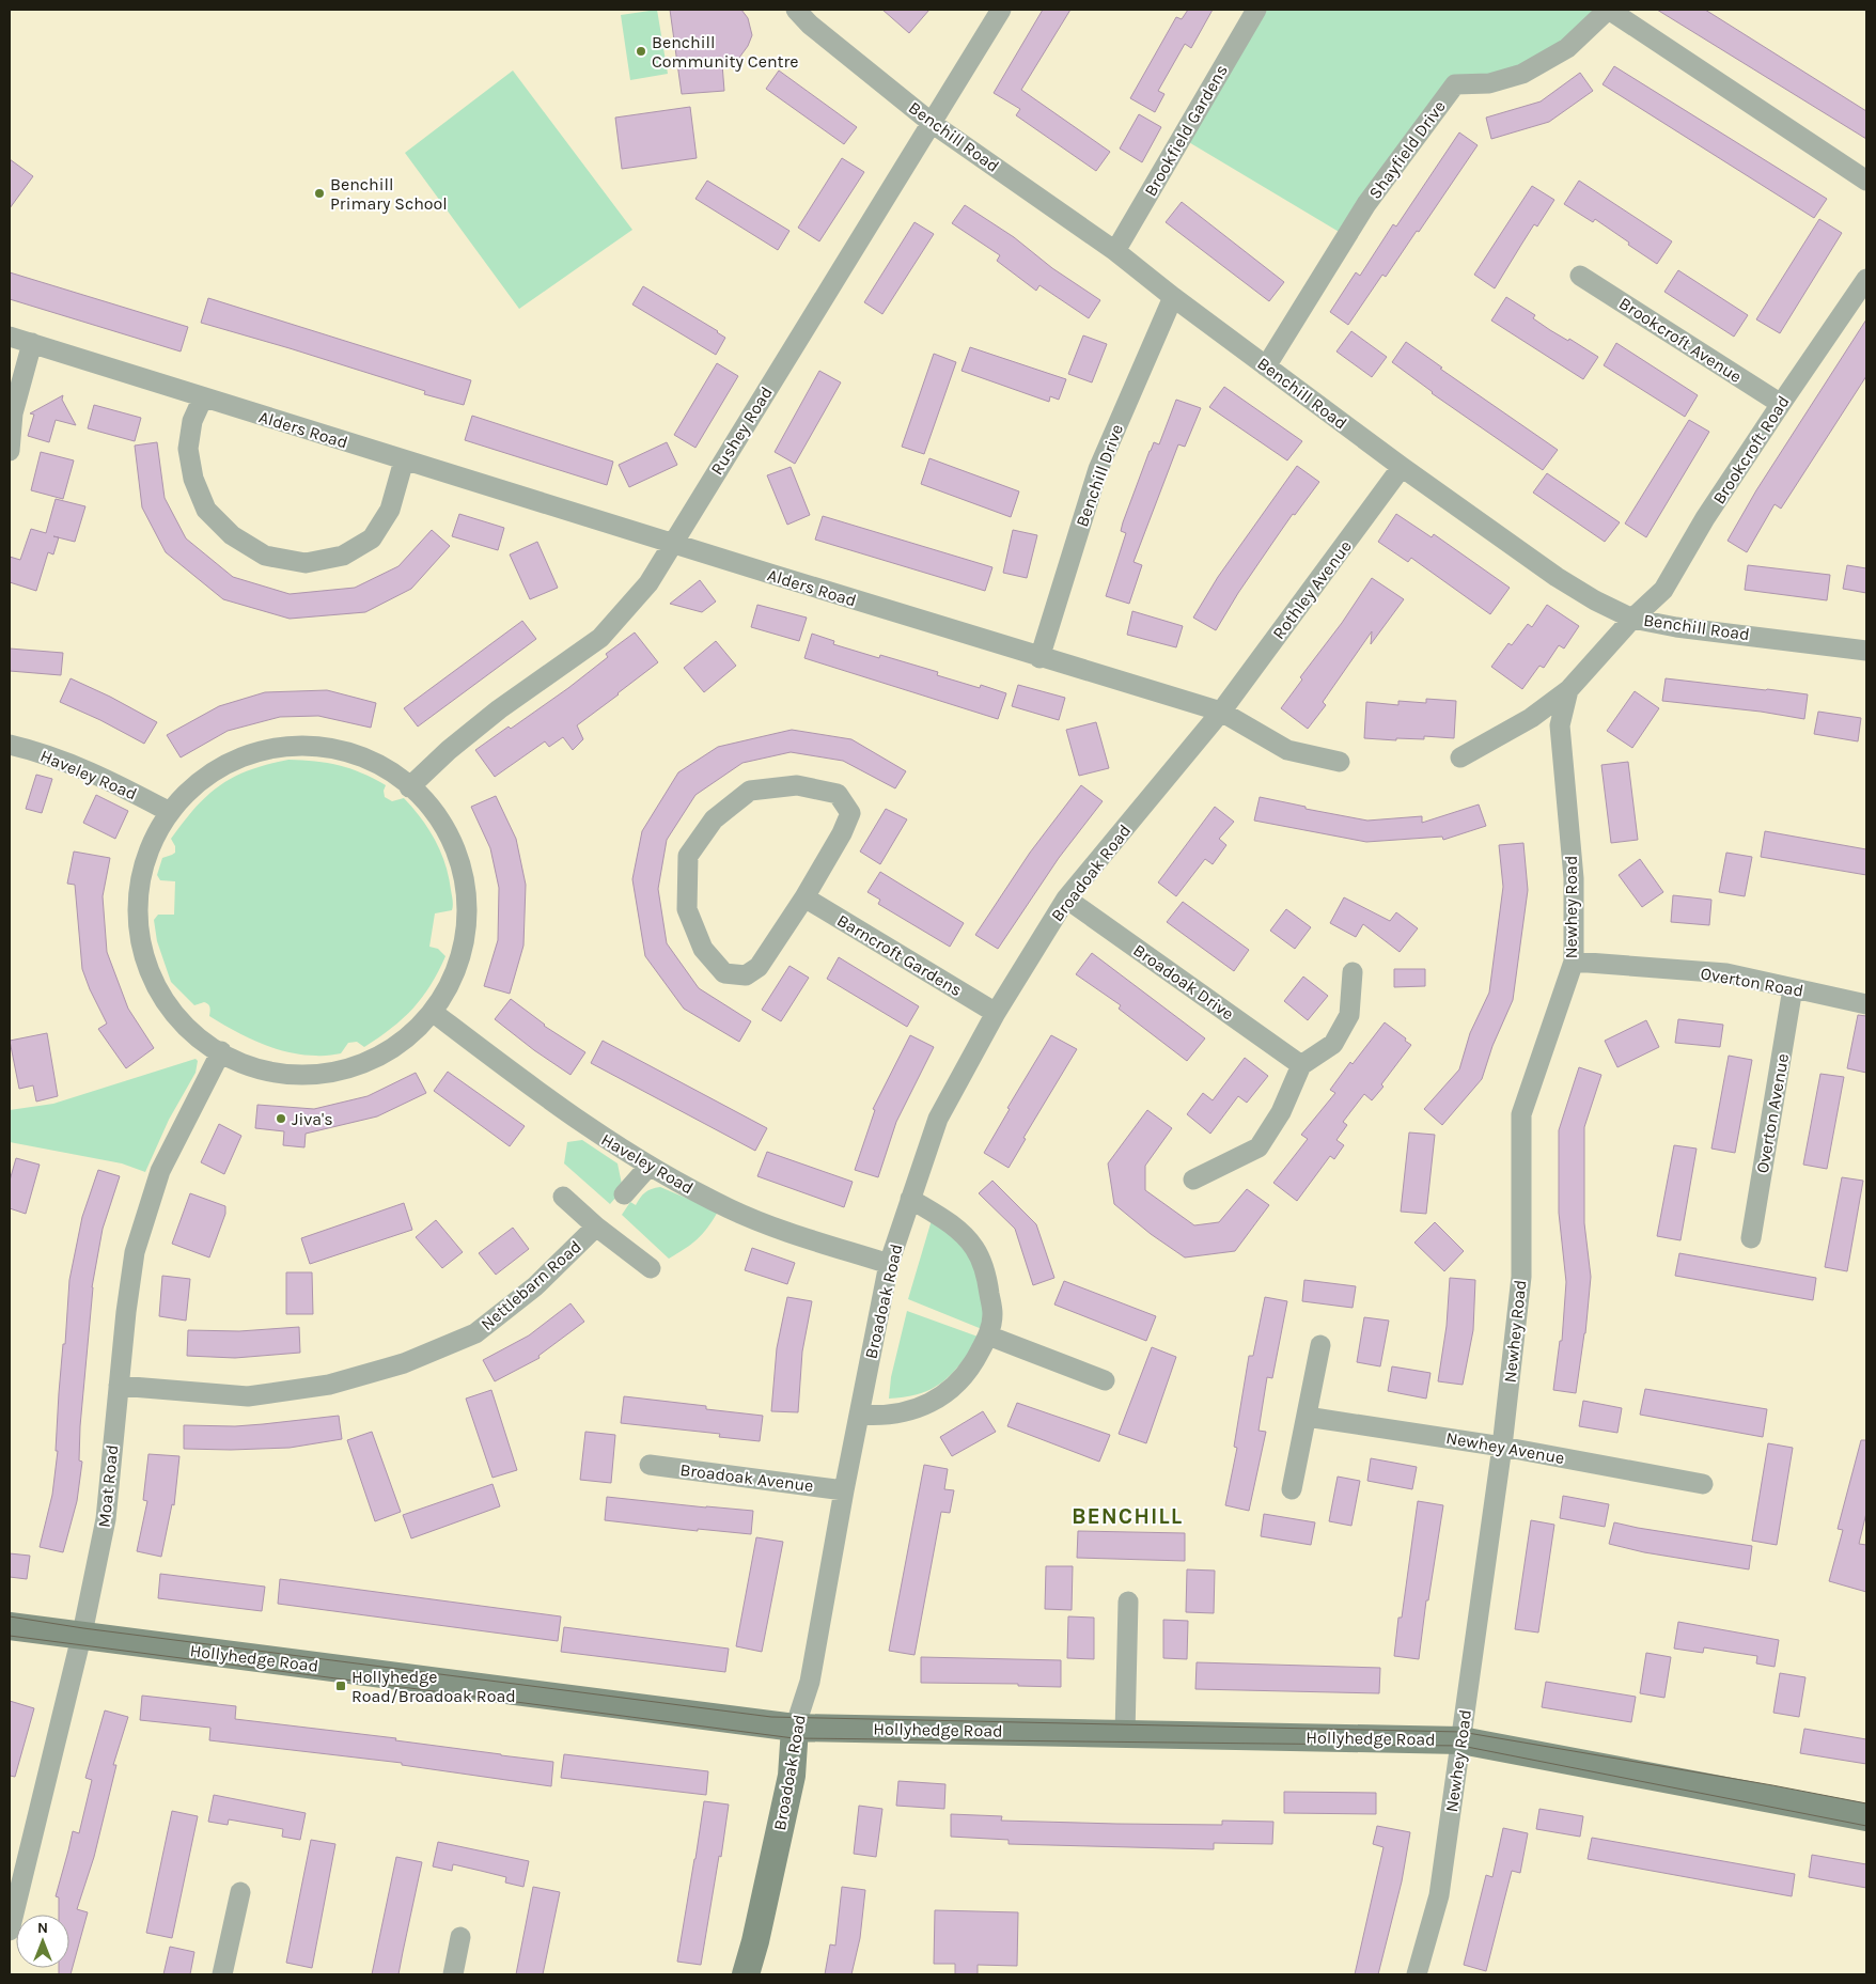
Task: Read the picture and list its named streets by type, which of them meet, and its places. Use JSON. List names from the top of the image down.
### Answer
{
  "streets": {
    "street": [
      "Brookfield Gardens",
      "Benchill Road",
      "Shayfield Drive",
      "Brookcroft Avenue",
      "Alders Road",
      "Rushey Road",
      "Brookcroft Road",
      "Benchill Drive",
      "Rothley Avenue",
      "Haveley Road",
      "Broadoak Road",
      "Newhey Road",
      "Barncroft Gardens",
      "Broadoak Drive",
      "Overton Road",
      "Overton Avenue",
      "Nettlebarn Road",
      "Newhey Avenue",
      "Broadoak Avenue",
      "Moat Road",
      "Hollyhedge Road"
    ]
  },
  "crossings": [
    ["Brookfield Gardens", "Benchill Road"],
    ["Benchill Road", "Shayfield Drive"],
    ["Benchill Road", "Rushey Road"],
    ["Benchill Road", "Brookcroft Road"],
    ["Benchill Road", "Benchill Drive"],
    ["Benchill Road", "Rothley Avenue"],
    ["Brookcroft Avenue", "Brookcroft Road"],
    ["Alders Road", "Rushey Road"],
    ["Alders Road", "Benchill Drive"],
    ["Alders Road", "Rothley Avenue"],
    ["Alders Road", "Broadoak Road"],
    ["Brookcroft Road", "Newhey Road"],
    ["Rothley Avenue", "Broadoak Road"],
    ["Haveley Road", "Broadoak Road"],
    ["Broadoak Road", "Barncroft Gardens"],
    ["Broadoak Road", "Broadoak Drive"],
    ["Broadoak Road", "Broadoak Avenue"],
    ["Broadoak Road", "Hollyhedge Road"],
    ["Newhey Road", "Overton Road"],
    ["Newhey Road", "Newhey Avenue"],
    ["Newhey Road", "Hollyhedge Road"],
    ["Overton Road", "Overton Avenue"],
    ["Nettlebarn Road", "Moat Road"],
    ["Moat Road", "Hollyhedge Road"]
  ],
  "districts": ["BENCHILL"],
  "places": {
    "other": ["Benchill Community Centre", "Benchill Primary School", "Jiva's"],
    "transit": ["Hollyhedge Road/Broadoak Road"]
  },
  "north": "top"
}
